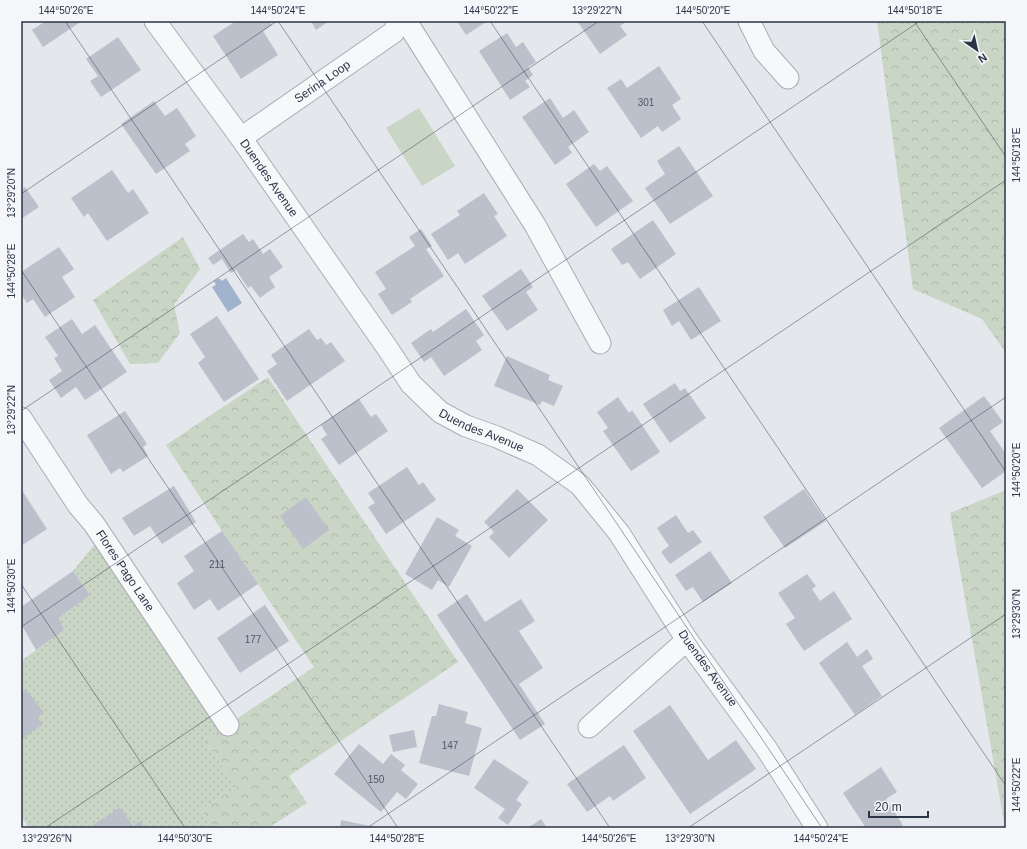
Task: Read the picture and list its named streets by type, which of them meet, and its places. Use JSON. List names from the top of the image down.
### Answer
{
  "streets": {
    "street": ["Serina Loop", "Duendes Avenue", "Flores Pago Lane"]
  },
  "crossings": [
    ["Serina Loop", "Duendes Avenue"]
  ],
  "house_numbers": [
    "301",
    "211",
    "177",
    "147",
    "150"
  ],
  "scale_bar": "20 m",
  "north": "bottom right",
  "coordinates": [
    "144°50'26\"E",
    "144°50'24\"E",
    "144°50'22\"E",
    "13°29'22\"N",
    "144°50'20\"E",
    "144°50'18\"E",
    "13°29'20\"N",
    "144°50'28\"E",
    "144°50'30\"E",
    "13°29'30\"N",
    "13°29'26\"N"
  ]
}
